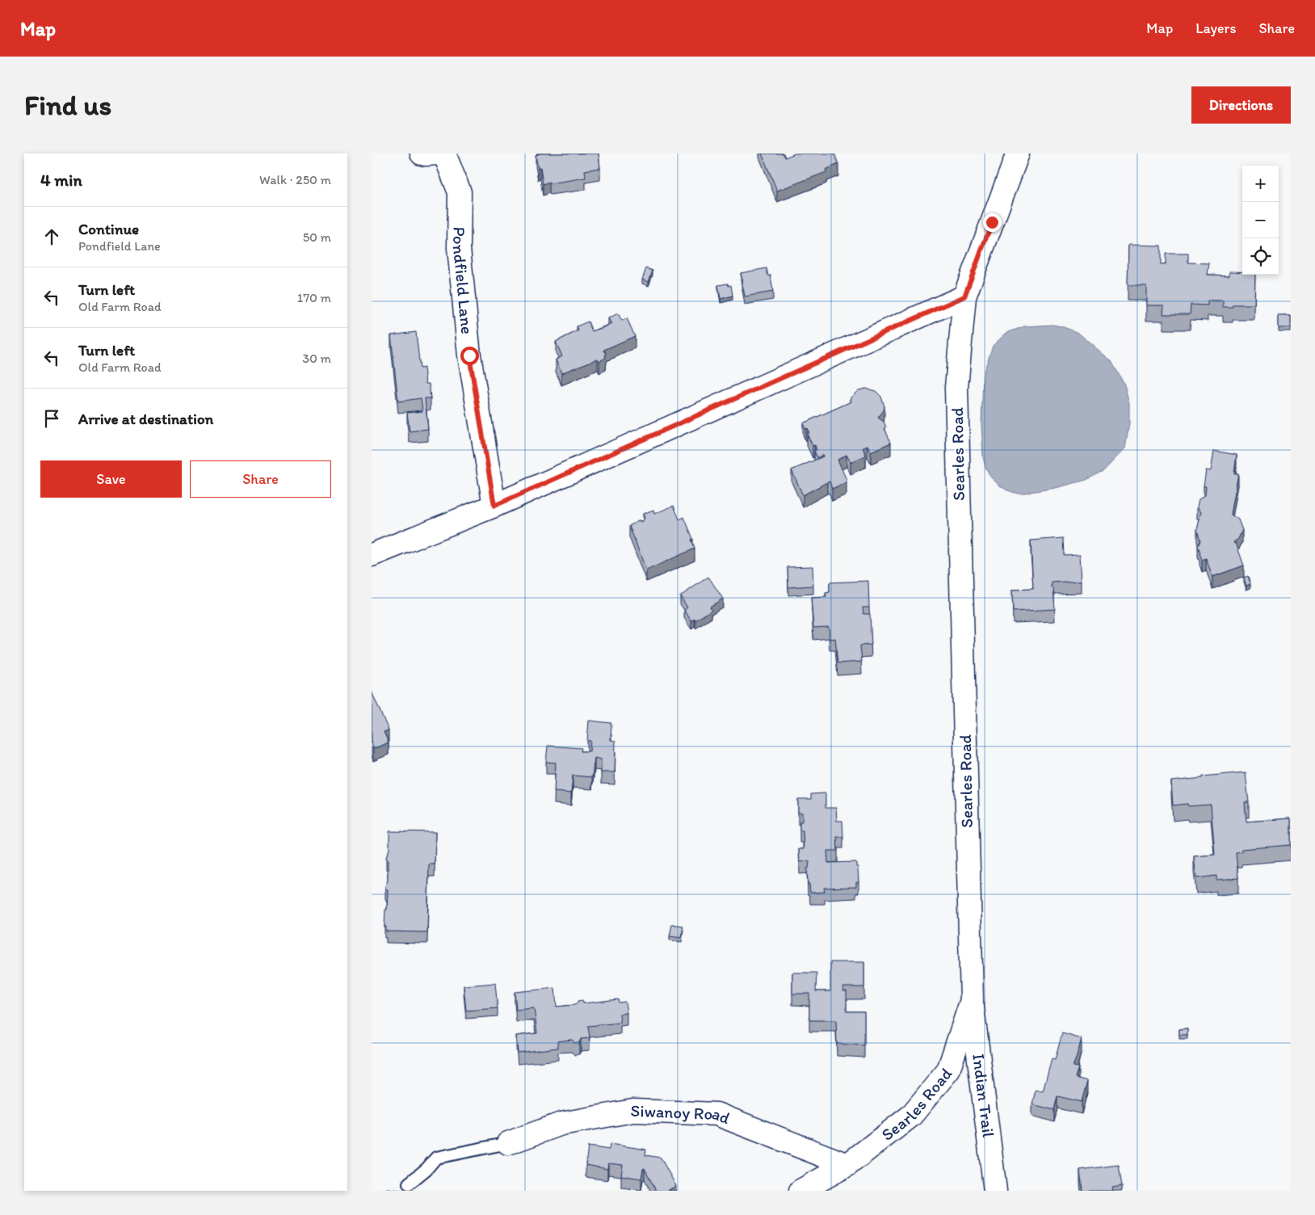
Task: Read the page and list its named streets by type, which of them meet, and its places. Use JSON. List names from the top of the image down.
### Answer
{
  "streets": {
    "street": [
      "Pondfield Lane",
      "Searles Road",
      "Indian Trail",
      "Siwanoy Road"
    ]
  },
  "crossings": [
    ["Searles Road", "Indian Trail"],
    ["Searles Road", "Siwanoy Road"]
  ],
  "page": {
    "header": "Map",
    "nav": ["Map", "Layers", "Share"],
    "buttons": [
      "Directions",
      ["Save", "Share"]
    ],
    "title": "Find us",
    "heading": ["4 min", "Walk · 250 m"],
    "map_buttons": ["+", "−"],
    "list": [
      ["Continue", "Pondfield Lane", "50 m"],
      ["Turn left", "Old Farm Road", "170 m"],
      ["Turn left", "Old Farm Road", "30 m"],
      "Arrive at destination"
    ]
  }
}
